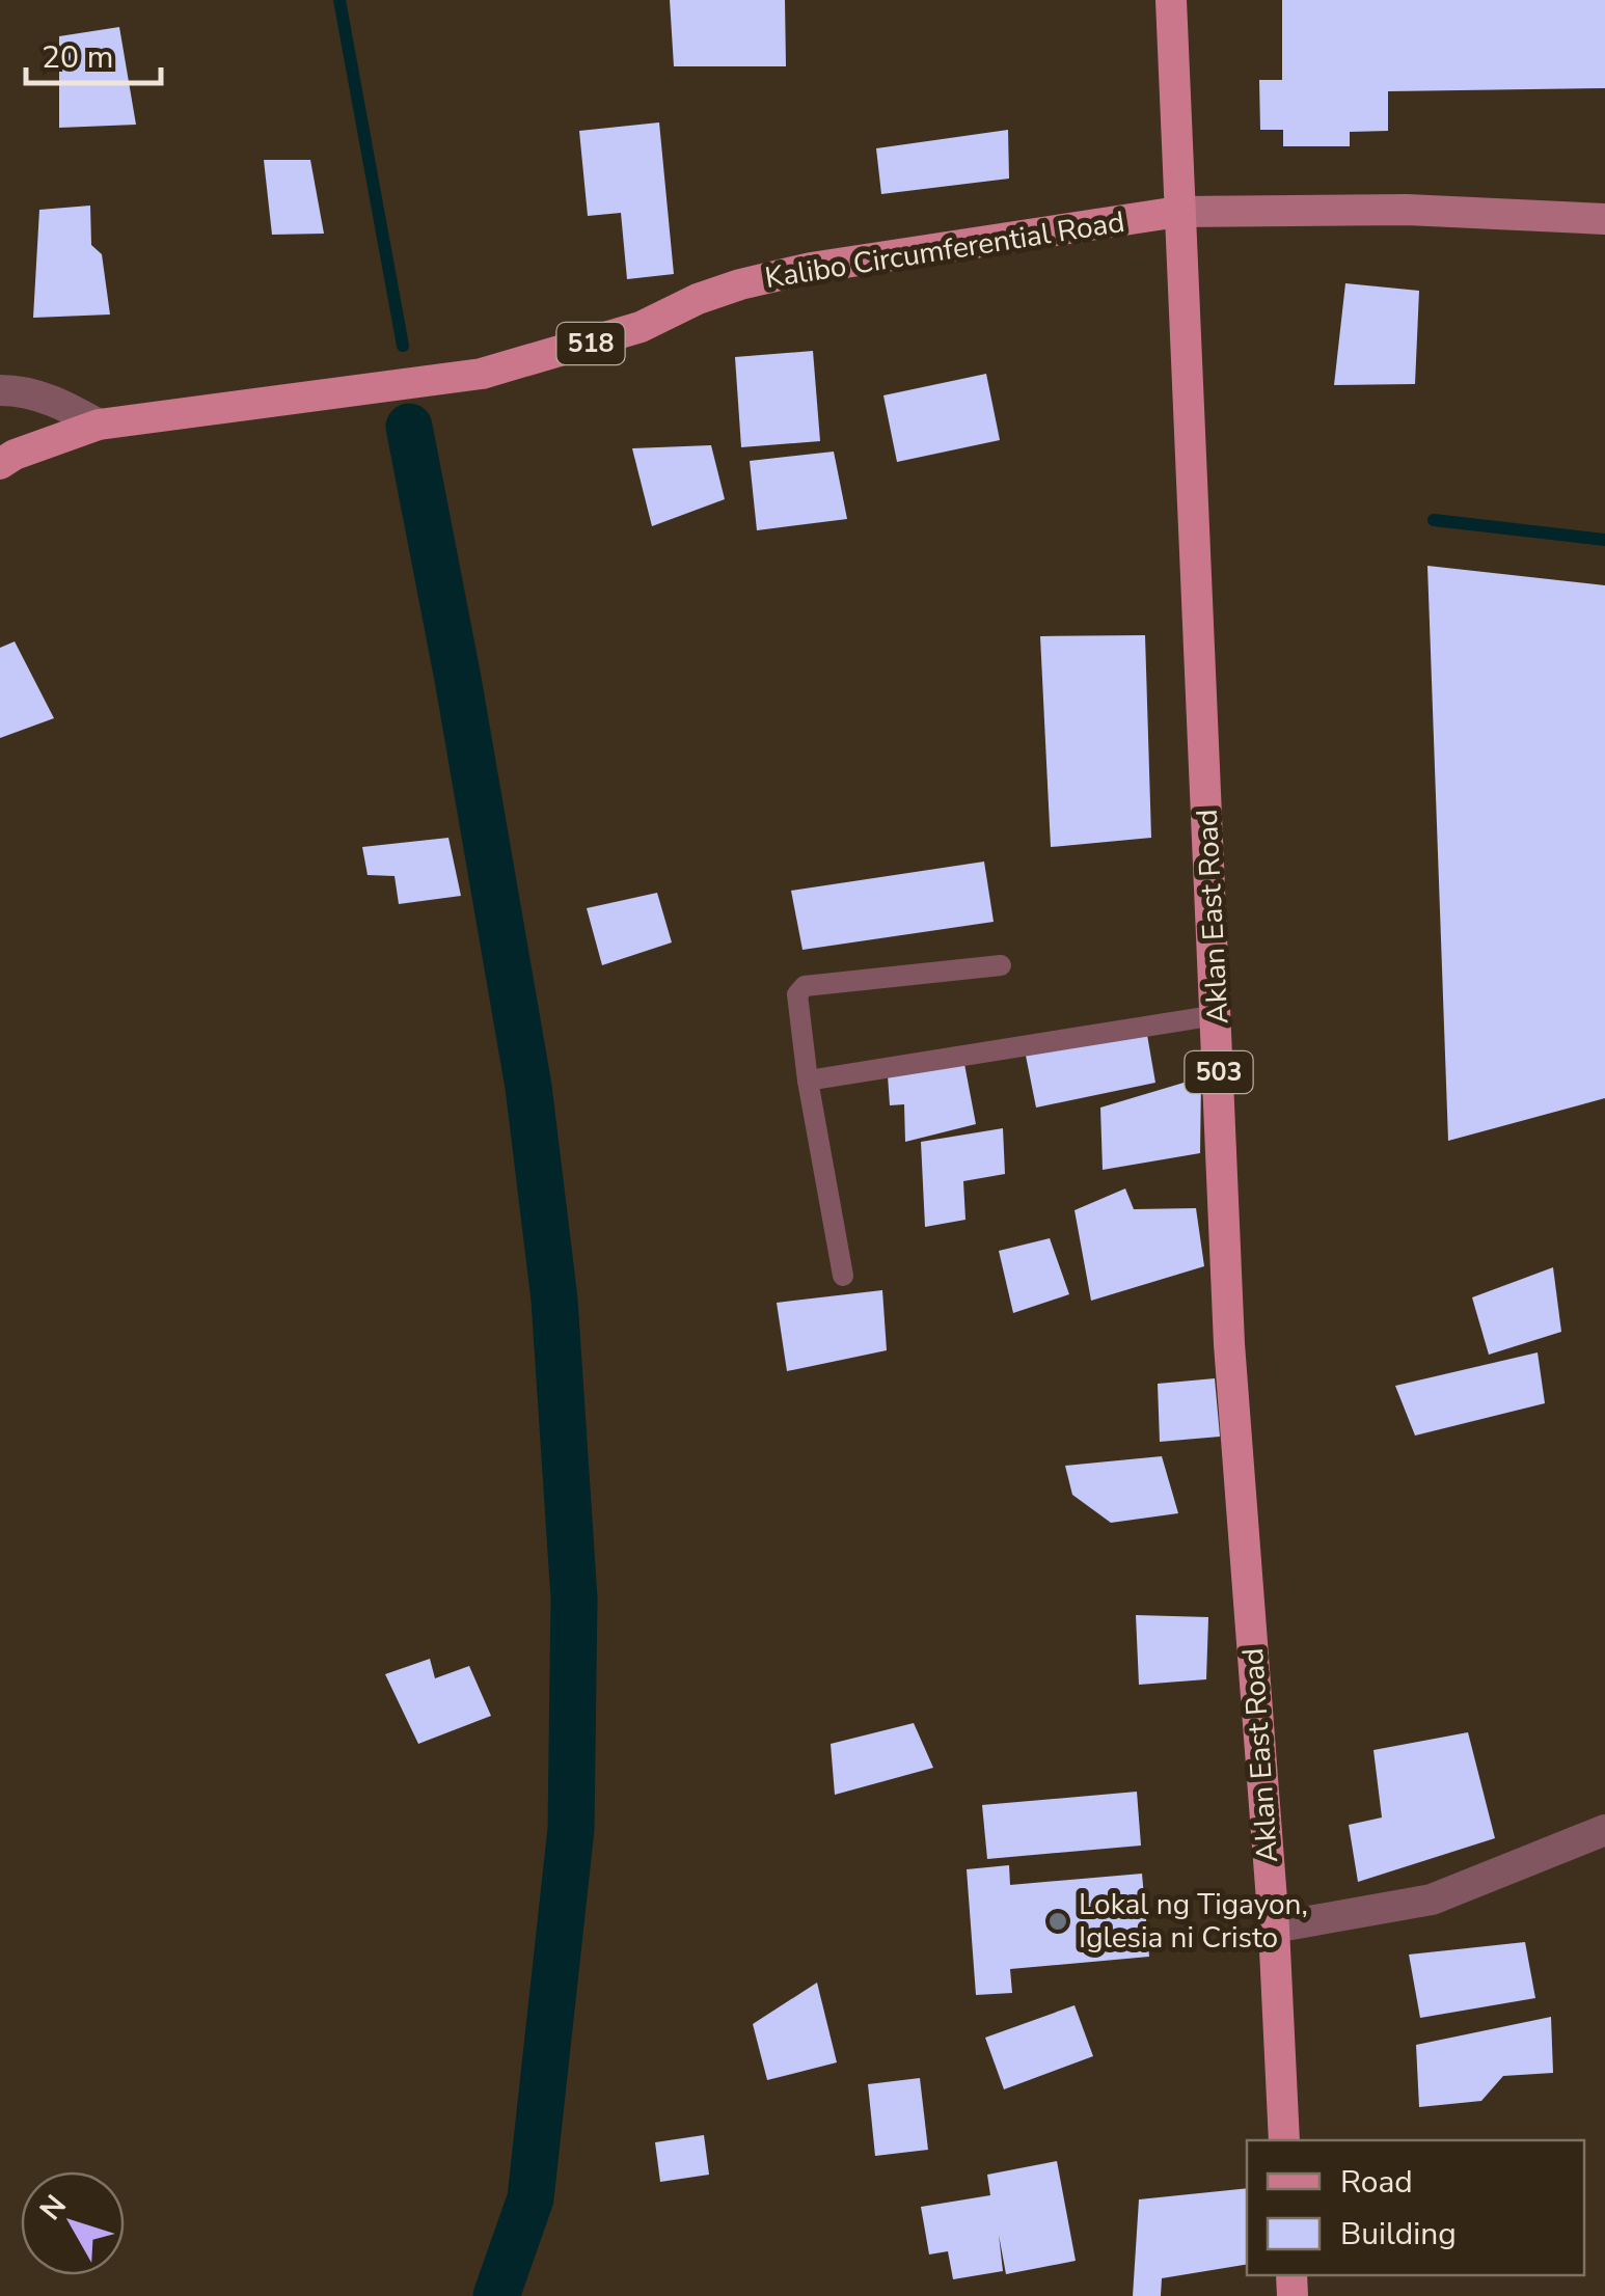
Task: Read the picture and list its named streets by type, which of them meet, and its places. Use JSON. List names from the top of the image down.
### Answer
{
  "streets": {
    "main road": [
      "Kalibo Circumferential Road",
      "518",
      "Aklan East Road",
      "503"
    ]
  },
  "crossings": [
    ["Kalibo Circumferential Road", "Aklan East Road"]
  ],
  "places": ["Lokal ng Tigayon, Iglesia ni Cristo"],
  "legend": ["Road", "Building"],
  "scale_bar": "20 m",
  "north": "top left"
}
